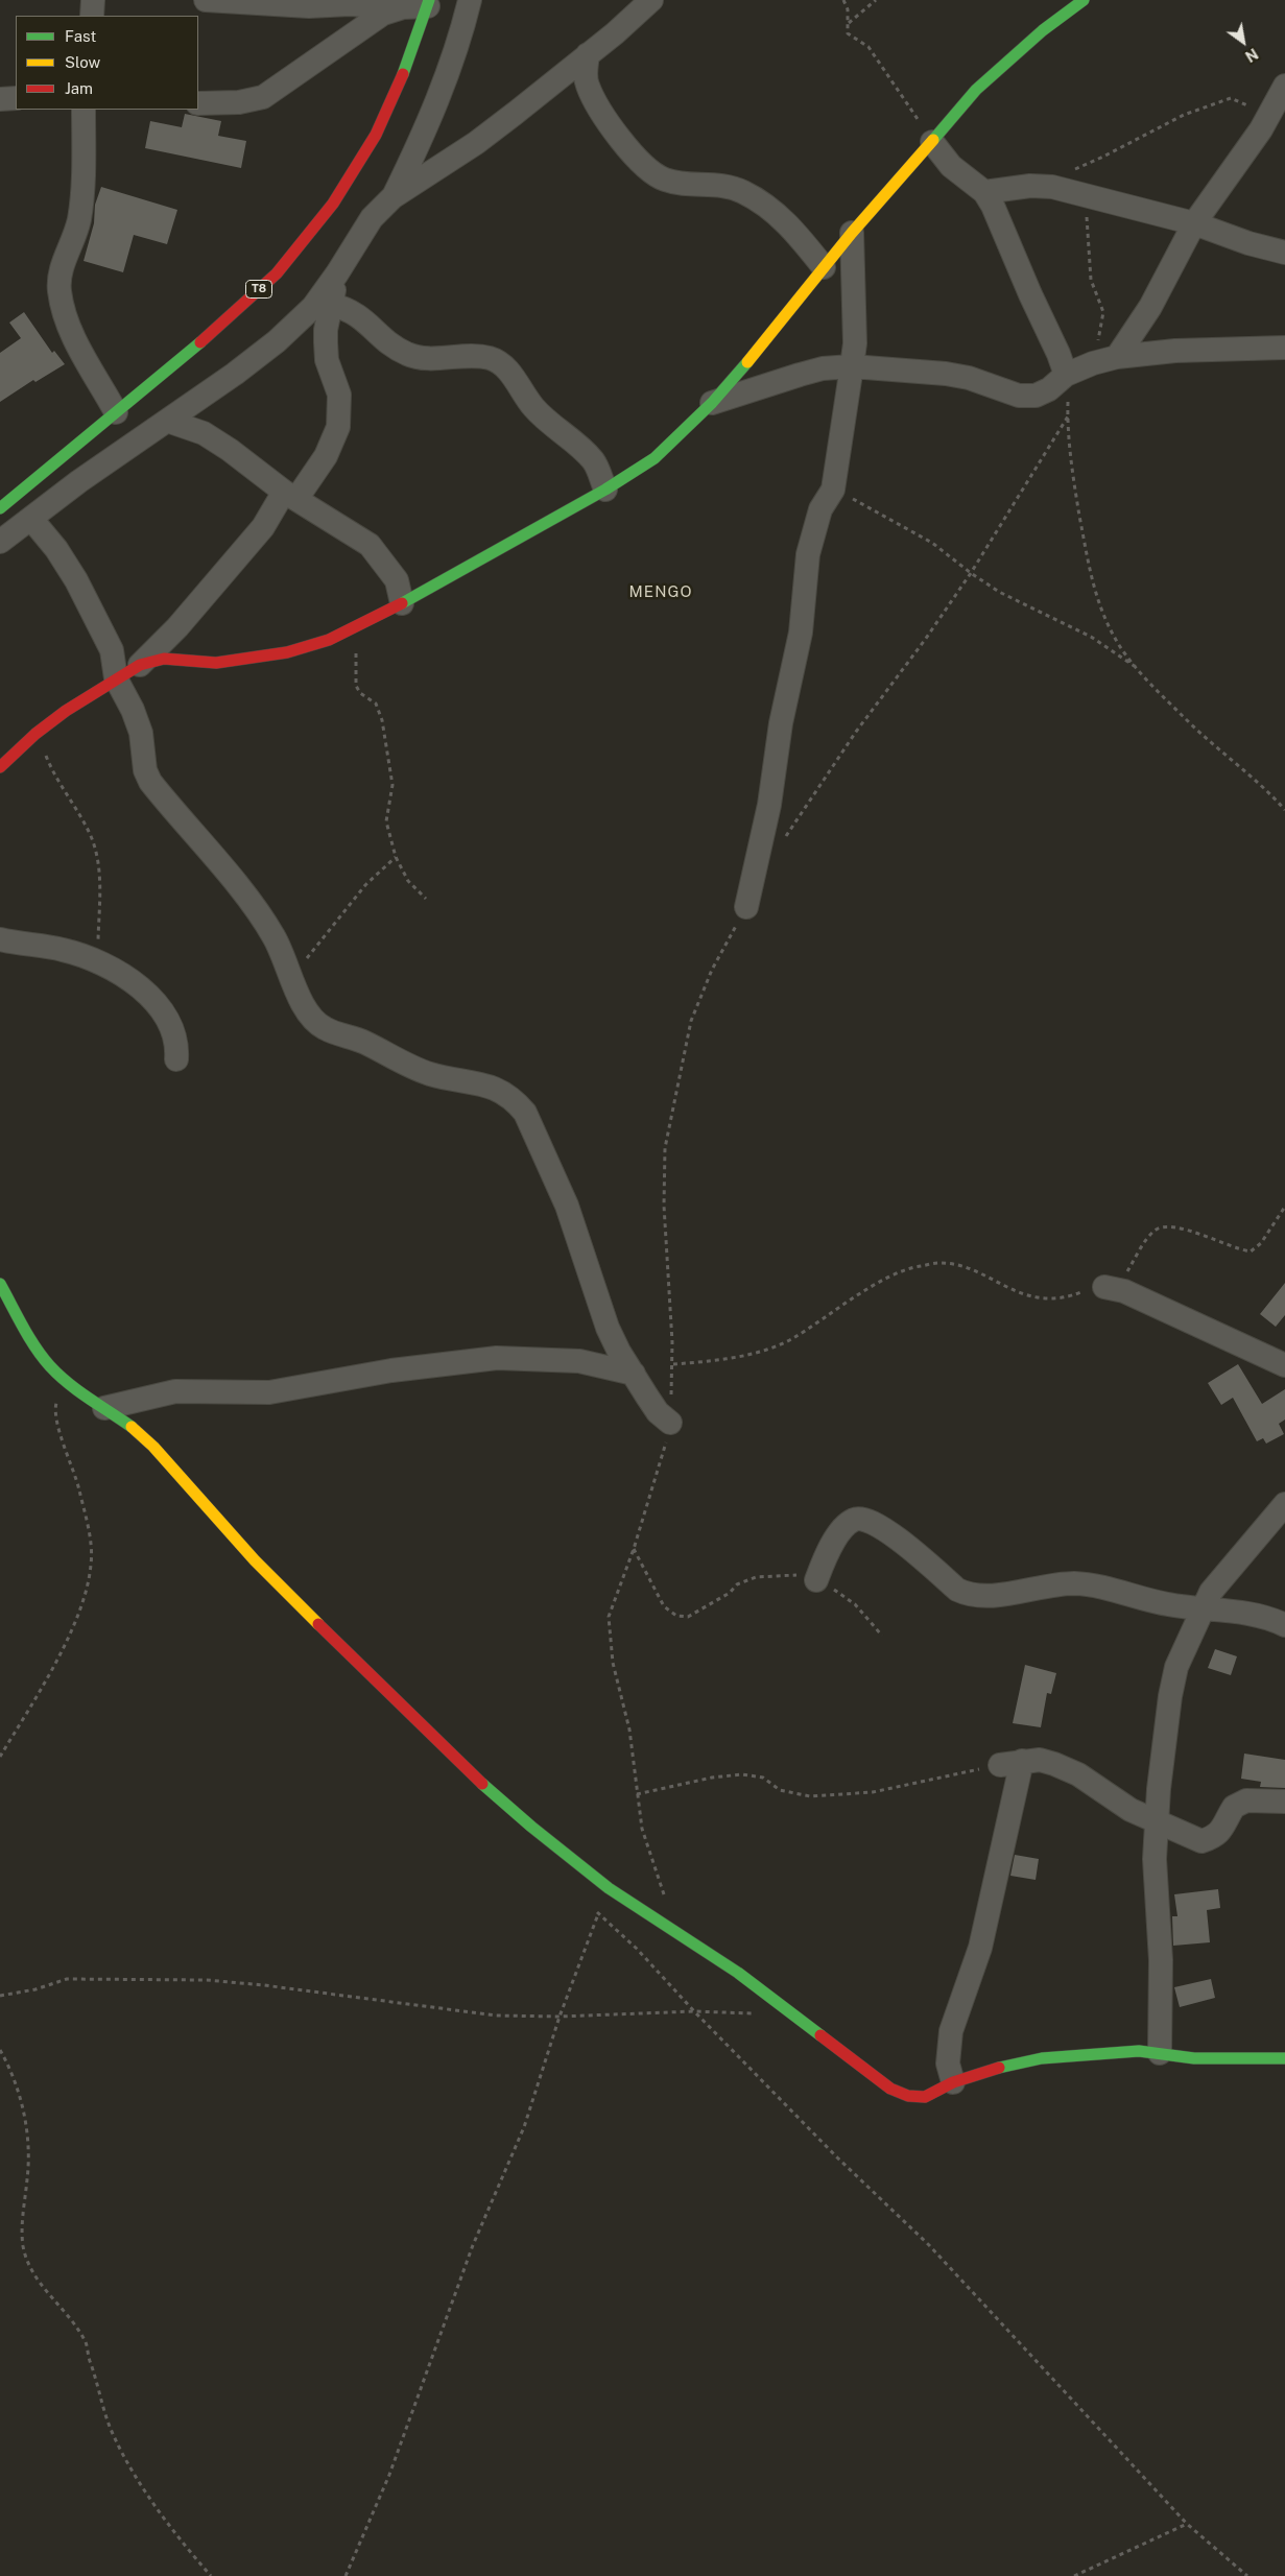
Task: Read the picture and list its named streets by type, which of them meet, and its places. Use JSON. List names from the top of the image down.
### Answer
{
  "streets": {
    "main road": ["T8"]
  },
  "districts": ["MENGO"],
  "legend": ["Fast", "Slow", "Jam"],
  "north": "bottom right"
}
